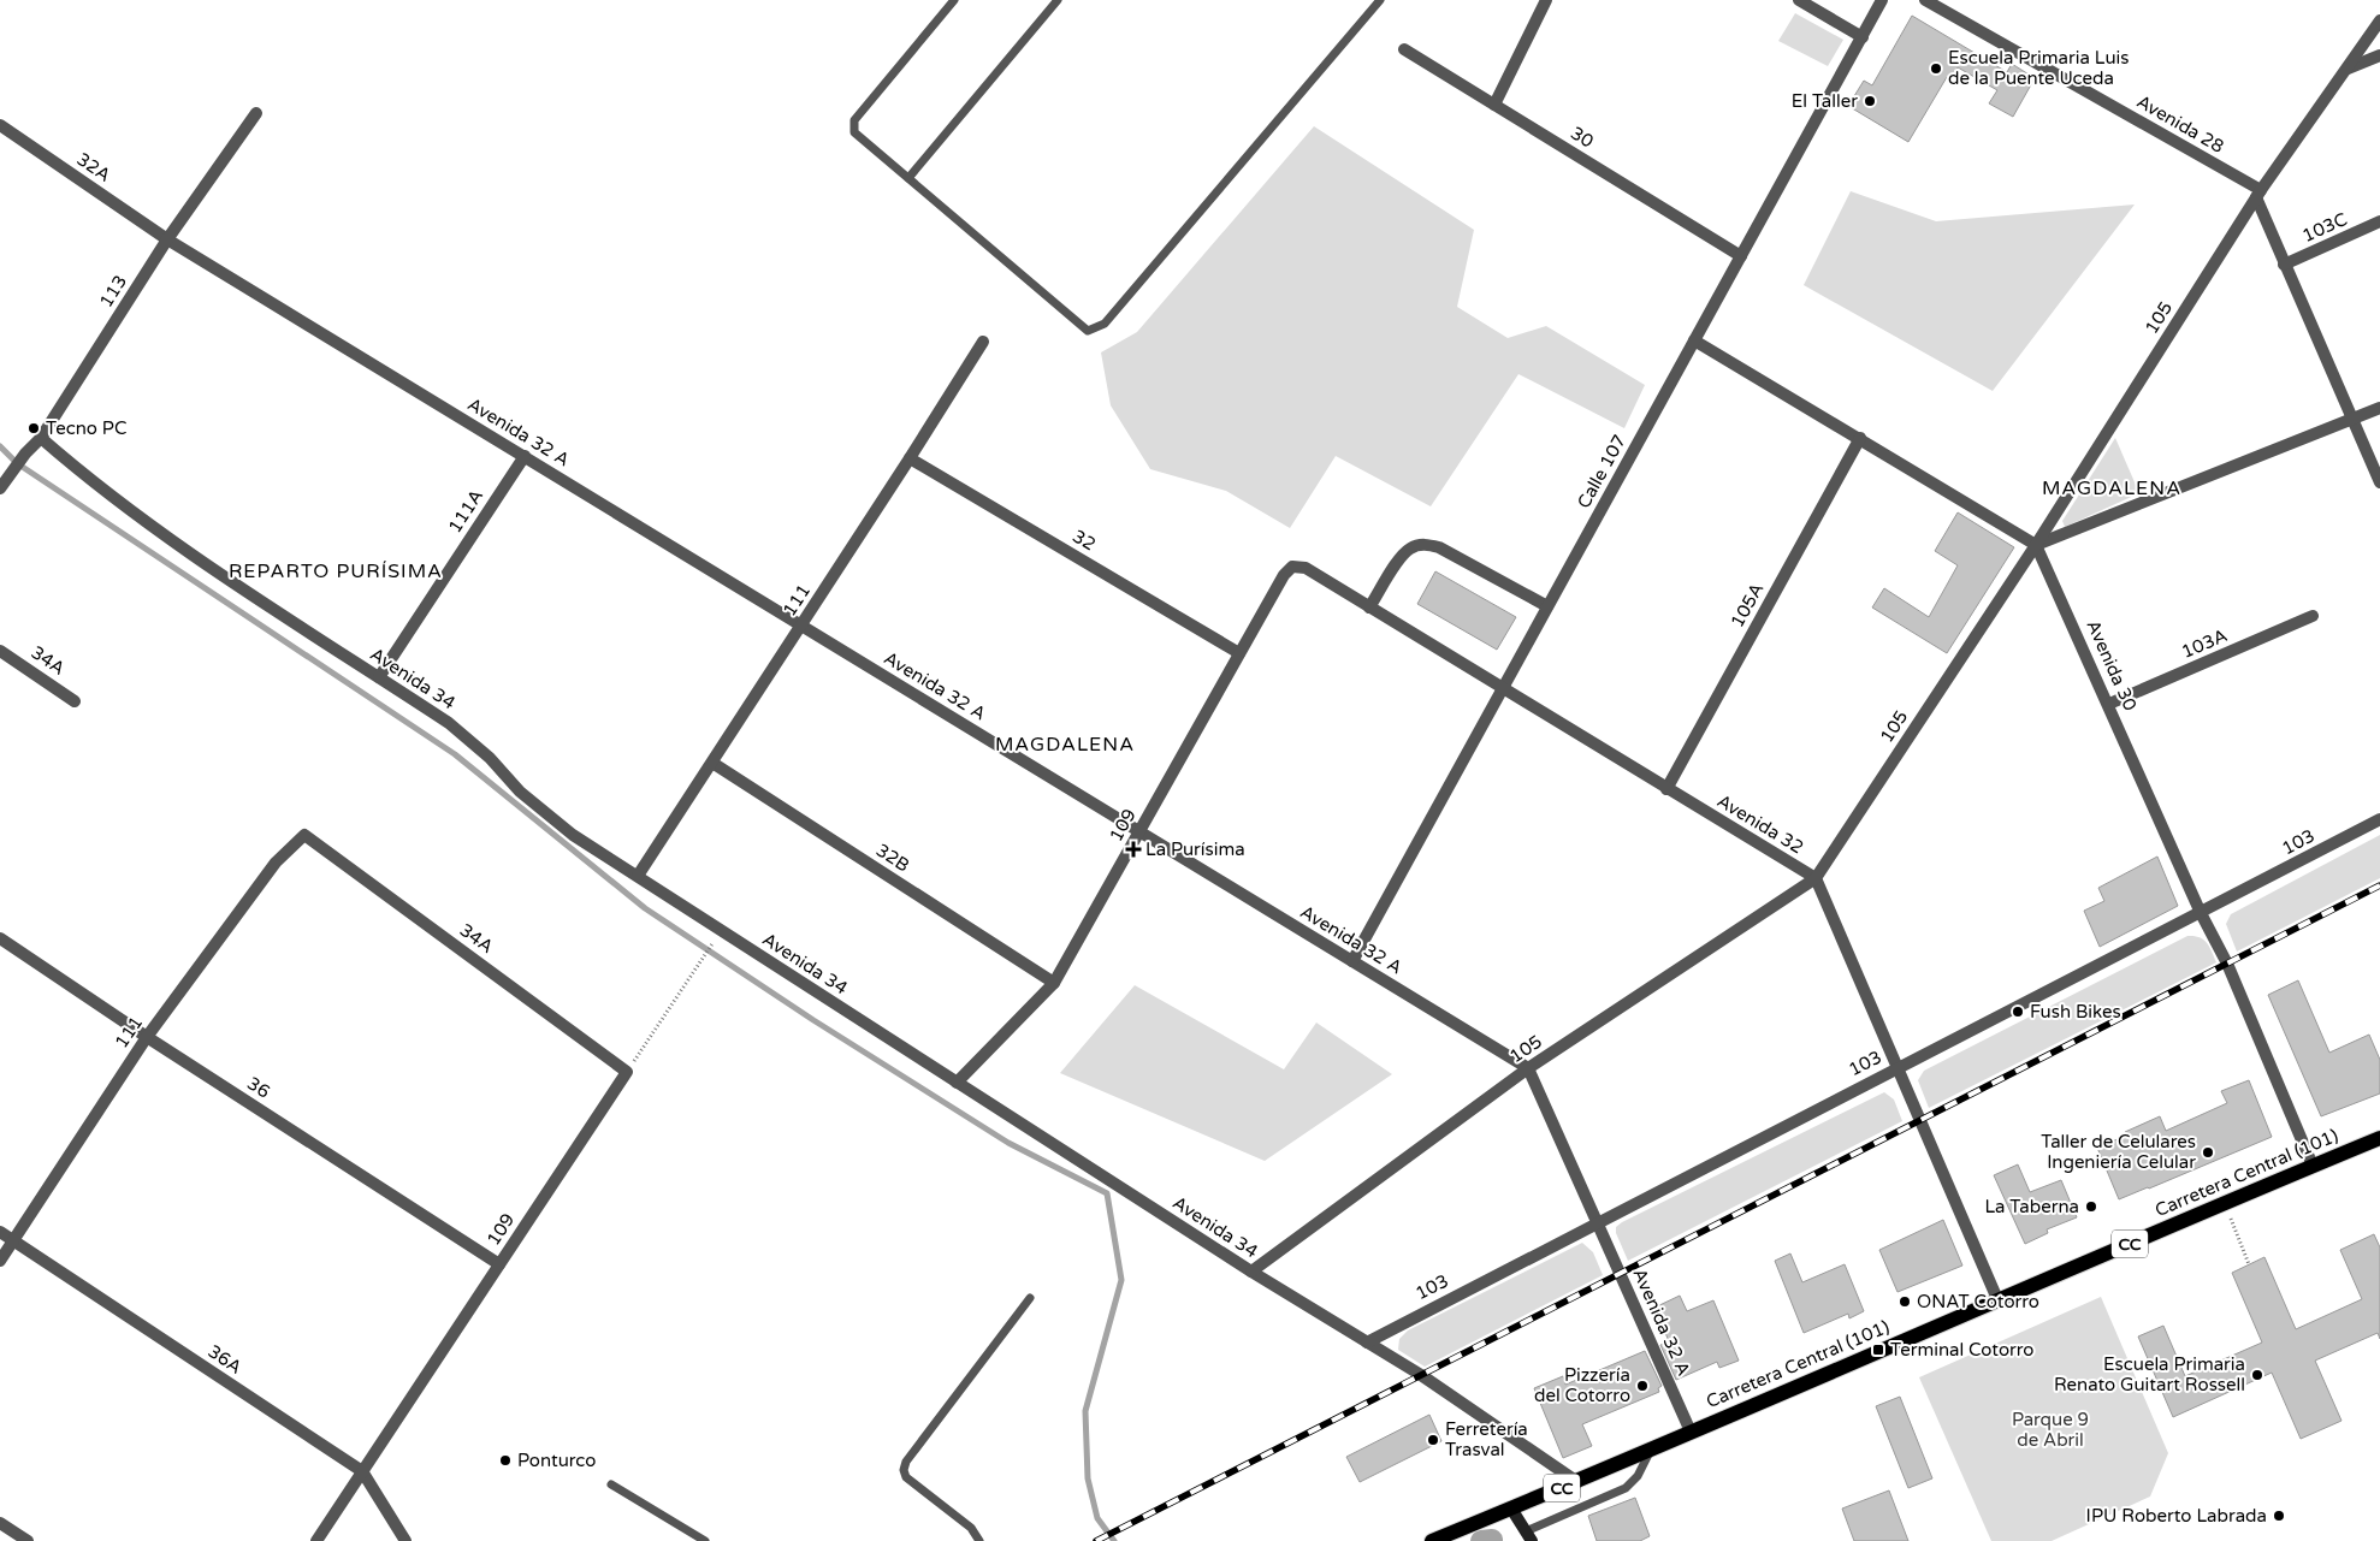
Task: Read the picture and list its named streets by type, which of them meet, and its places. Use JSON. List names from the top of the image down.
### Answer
{
  "streets": {
    "main road": ["Carretera Central (101)", "CC"],
    "street": [
      "Avenida 28",
      "30",
      "32A",
      "103C",
      "113",
      "105",
      "Avenida 32 A",
      "Calle 107",
      "111A",
      "32",
      "111",
      "105A",
      "103A",
      "34A",
      "Avenida 30",
      "Avenida 34",
      "Avenida 32",
      "109",
      "103",
      "32B",
      "36",
      "36A"
    ]
  },
  "crossings": [
    ["Avenida 28", "105"],
    ["30", "Calle 107"],
    ["32A", "113"],
    ["32A", "Avenida 32 A"],
    ["113", "Avenida 32 A"],
    ["113", "Avenida 34"],
    ["105", "Avenida 32 A"],
    ["105", "Avenida 30"],
    ["105", "Avenida 34"],
    ["105", "Avenida 32"],
    ["Avenida 32 A", "Calle 107"],
    ["Avenida 32 A", "111A"],
    ["Avenida 32 A", "111"],
    ["Avenida 32 A", "109"],
    ["Avenida 32 A", "103"],
    ["Avenida 32 A", "Carretera Central (101)"],
    ["Calle 107", "Avenida 32"],
    ["111A", "Avenida 34"],
    ["32", "111"],
    ["32", "109"],
    ["111", "34A"],
    ["111", "Avenida 34"],
    ["111", "32B"],
    ["111", "36"],
    ["111", "36A"],
    ["105A", "Avenida 32"],
    ["103A", "Avenida 30"],
    ["34A", "109"],
    ["Avenida 30", "103"],
    ["Avenida 30", "Carretera Central (101)"],
    ["Avenida 34", "109"],
    ["Avenida 34", "103"],
    ["Avenida 34", "Carretera Central (101)"],
    ["Avenida 32", "109"],
    ["109", "32B"],
    ["109", "36"],
    ["109", "36A"]
  ],
  "districts": ["MAGDALENA", "REPARTO PURÍSIMA", "MAGDALENA"],
  "parks": ["Parque 9 de Abril"],
  "places": {
    "other": [
      "Escuela Primaria Luis de la Puente Uceda",
      "El Taller",
      "Tecno PC",
      "Fush Bikes",
      "Taller de Celulares Ingeniería Celular",
      "La Taberna",
      "ONAT Cotorro",
      "Escuela Primaria Renato Guitart Rossell",
      "Pizzería del Cotorro",
      "Ferretería Trasval",
      "Ponturco",
      "IPU Roberto Labrada"
    ],
    "health": ["La Purísima"],
    "transit": ["Terminal Cotorro"]
  }
}
